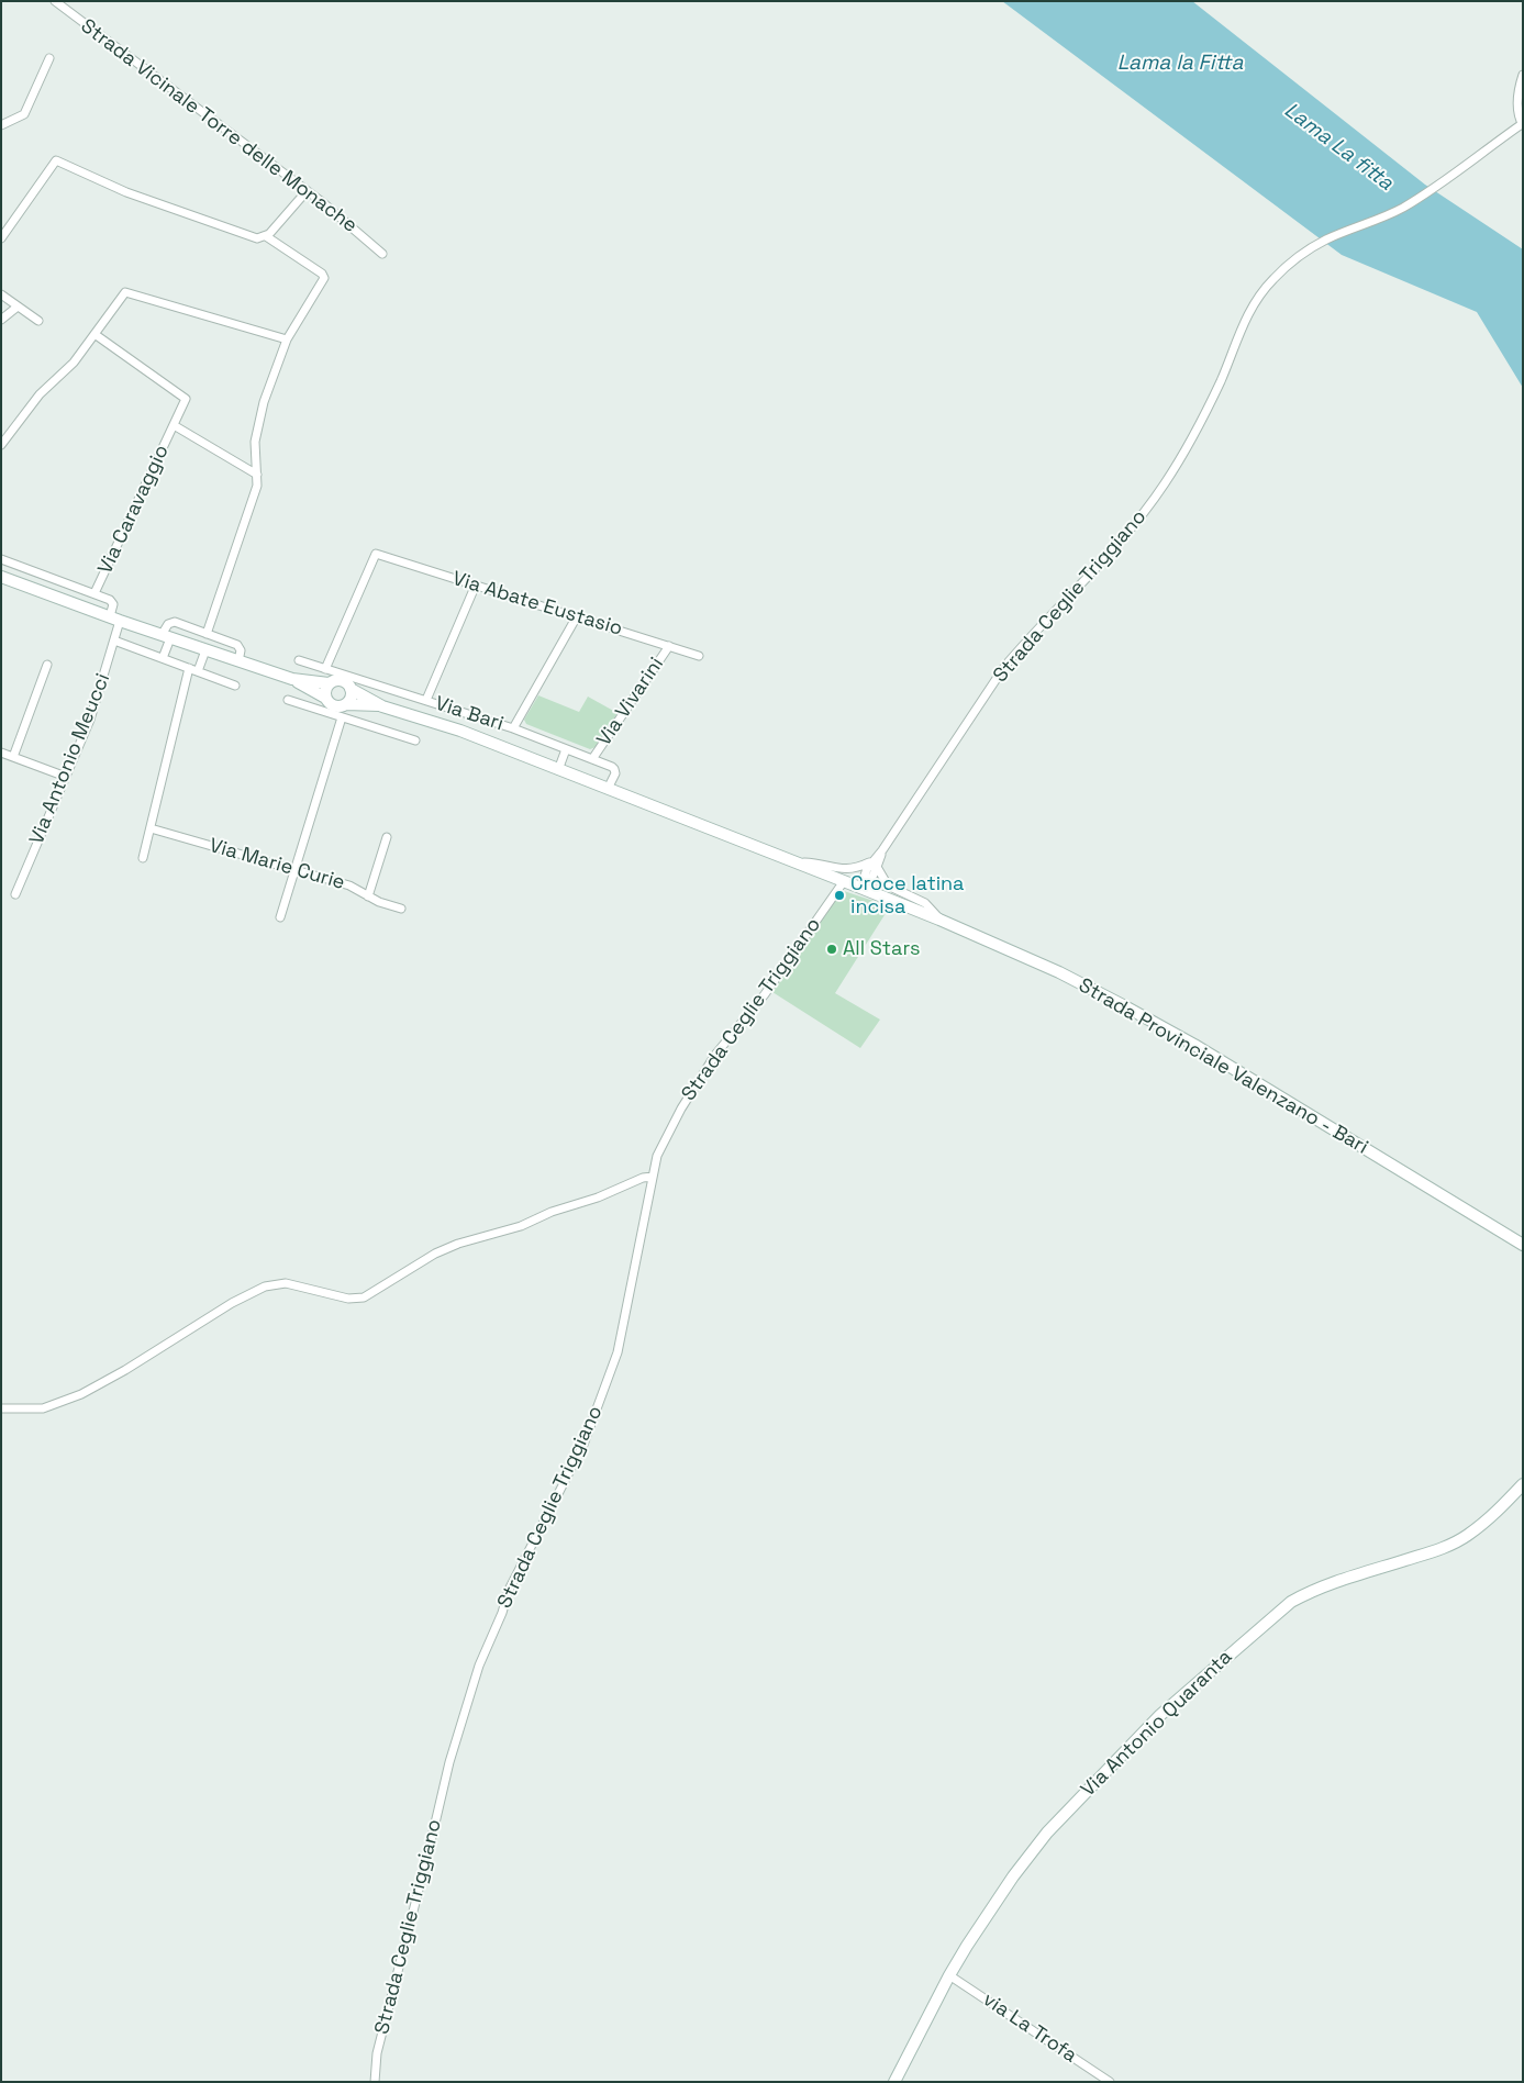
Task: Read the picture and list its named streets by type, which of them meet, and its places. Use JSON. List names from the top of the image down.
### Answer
{
  "streets": {
    "main road": ["Via Bari", "Strada Provinciale Valenzano - Bari", "Via Antonio Quaranta"],
    "street": [
      "Strada Vicinale Torre delle Monache",
      "Via Caravaggio",
      "Strada Ceglie Triggiano",
      "Via Abate Eustasio",
      "Via Vivarini",
      "Via Antonio Meucci",
      "Via Marie Curie",
      "via La Trofa"
    ]
  },
  "crossings": [
    ["Strada Ceglie Triggiano", "Strada Provinciale Valenzano - Bari"],
    ["Via Abate Eustasio", "Via Vivarini"],
    ["Via Abate Eustasio", "Via Bari"],
    ["Via Vivarini", "Via Bari"],
    ["Via Bari", "Via Antonio Meucci"],
    ["Via Bari", "Strada Provinciale Valenzano - Bari"],
    ["Via Antonio Quaranta", "via La Trofa"]
  ],
  "water": ["Lama la Fitta", "Lama La fitta"],
  "places": ["Croce latina incisa", "All Stars"]
}
